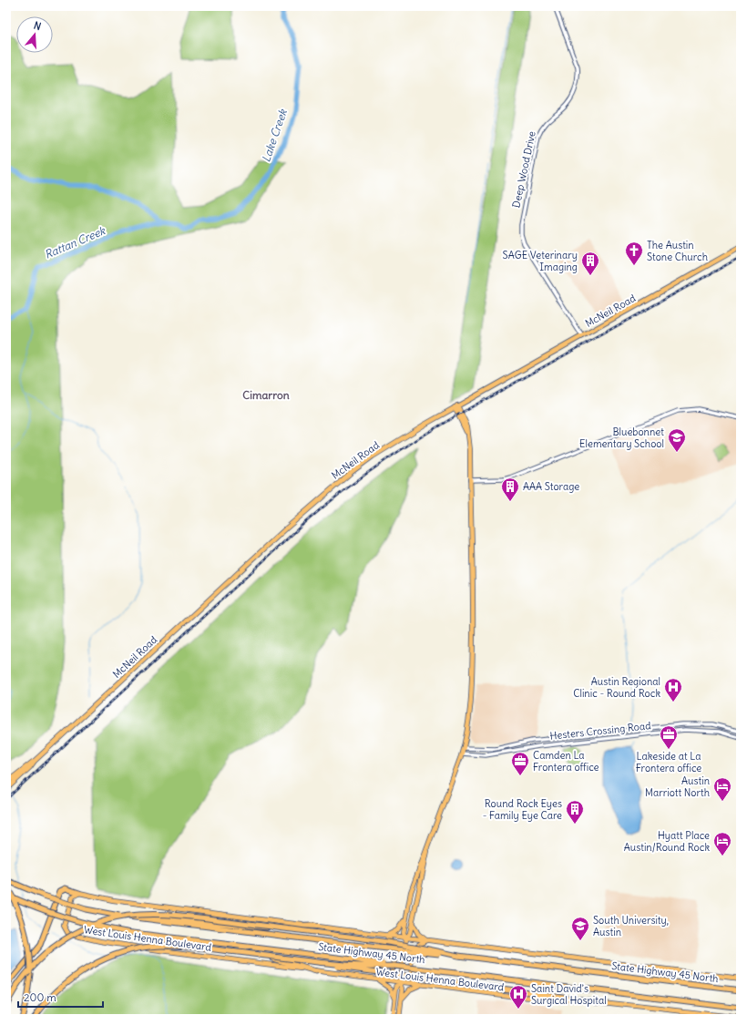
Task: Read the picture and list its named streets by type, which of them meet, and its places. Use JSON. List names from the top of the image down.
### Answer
{
  "streets": {
    "highway": ["State Highway 45 North"],
    "main road": ["McNeil Road", "West Louis Henna Boulevard"],
    "street": ["Deep Wood Drive", "Hesters Crossing Road"]
  },
  "crossings": [
    ["Deep Wood Drive", "McNeil Road"]
  ],
  "districts": ["Cimarron"],
  "water": ["Lake Creek", "Rattan Creek"],
  "places": {
    "church": ["The Austin Stone Church"],
    "building": ["SAGE Veterinary Imaging", "AAA Storage", "Round Rock Eyes - Family Eye Care"],
    "school or university": ["Bluebonnet Elementary School", "South University, Austin"],
    "hospital": ["Austin Regional Clinic - Round Rock", "Saint David's Surgical Hospital"],
    "office": ["Lakeside at La Frontera office", "Camden La Frontera office"],
    "hotel": ["Austin Marriott North", "Hyatt Place Austin/Round Rock"]
  },
  "scale_bar": "200 m",
  "north": "top"
}
